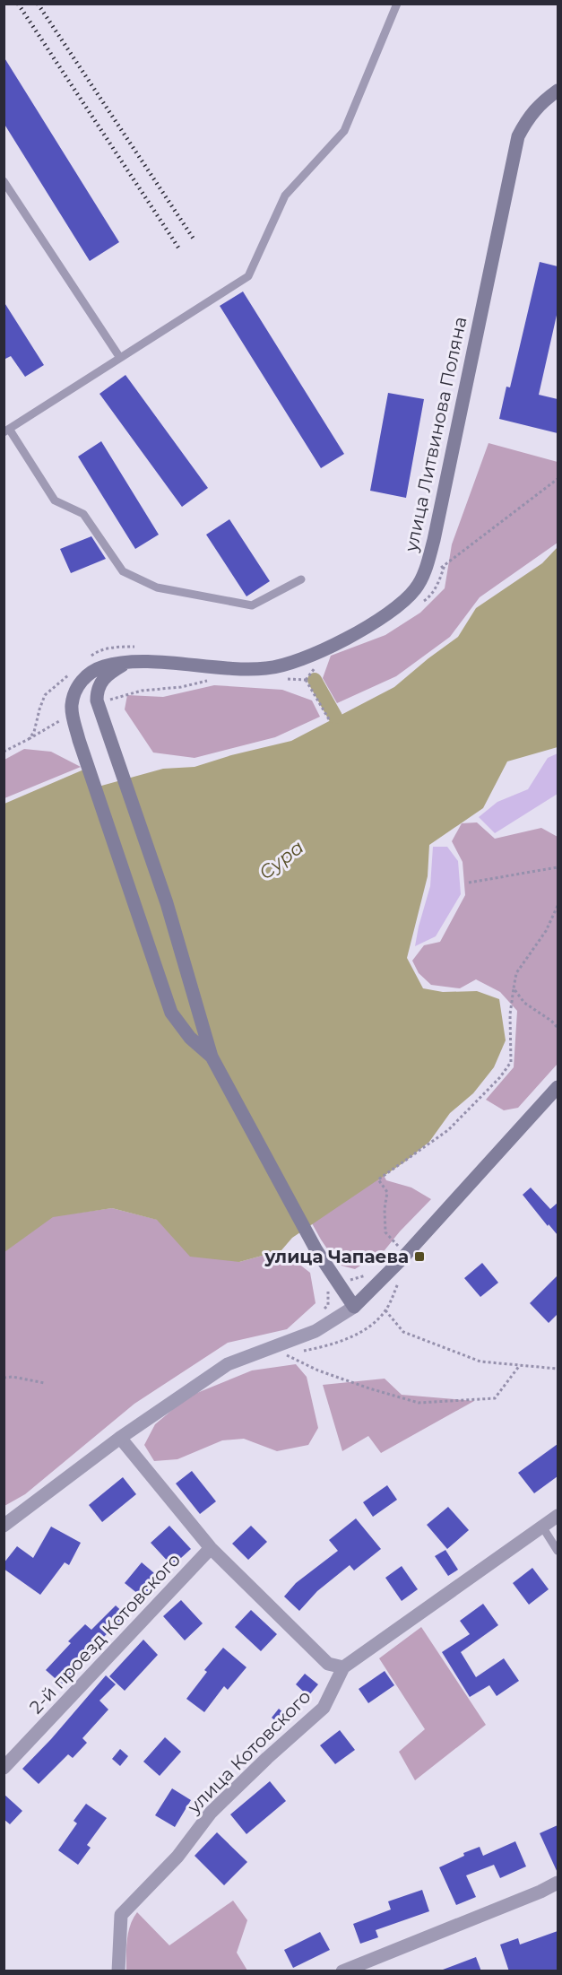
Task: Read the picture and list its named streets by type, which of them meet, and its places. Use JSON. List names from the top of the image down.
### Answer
{
  "streets": {
    "main road": ["улица Литвинова Поляна"],
    "street": ["2-й проезд Котовского", "улица Котовского"]
  },
  "water": ["Сура"],
  "places": {
    "transit": ["улица Чапаева"]
  }
}
